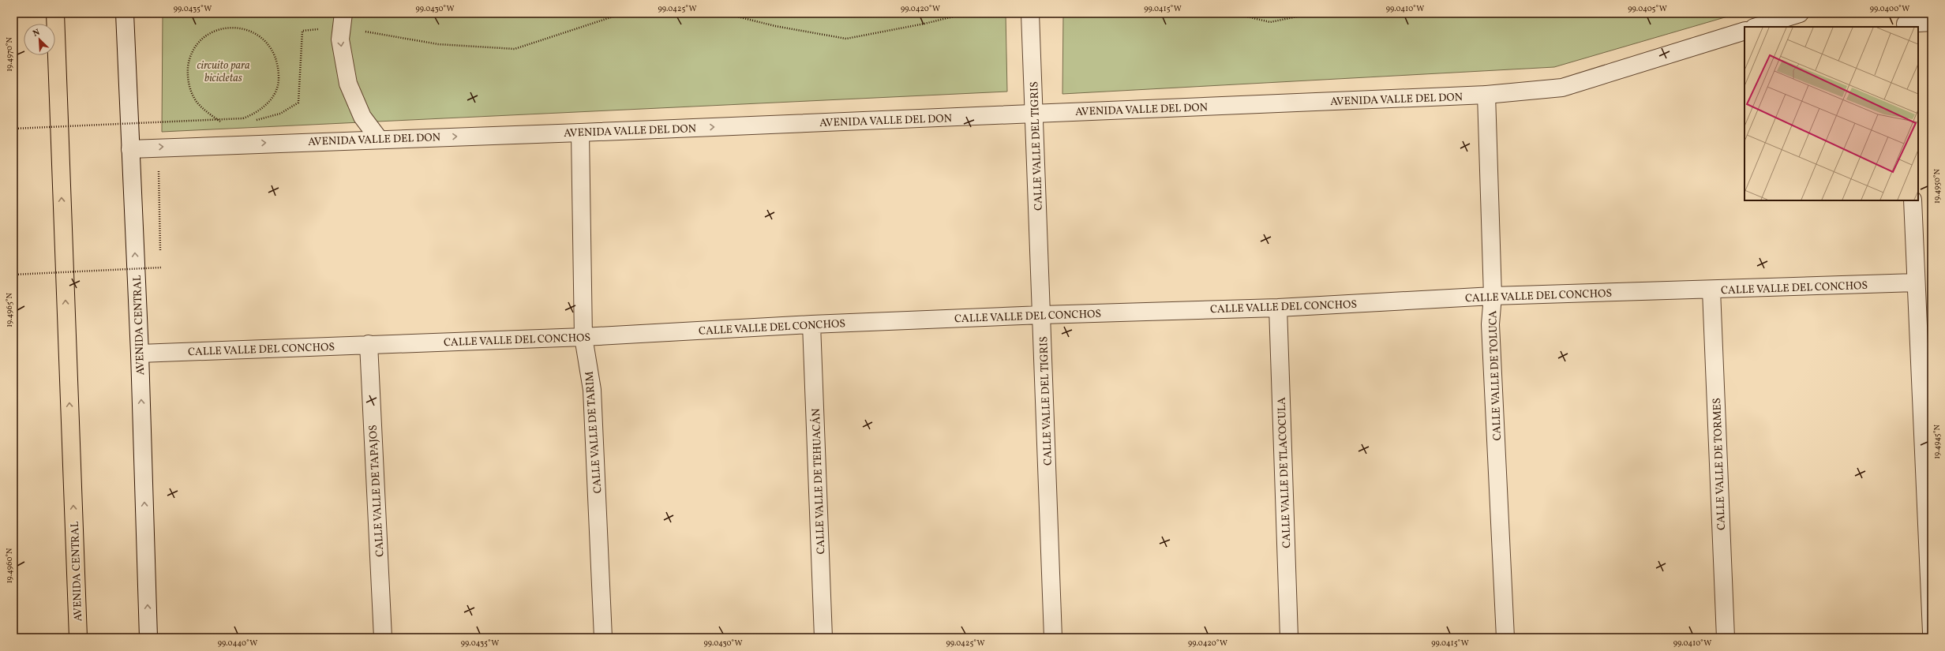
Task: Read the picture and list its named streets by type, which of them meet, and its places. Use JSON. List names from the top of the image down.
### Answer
{
  "streets": {
    "highway": ["AVENIDA CENTRAL"],
    "street": [
      "AVENIDA VALLE DEL DON",
      "CALLE VALLE DEL TIGRIS",
      "CALLE VALLE DEL CONCHOS",
      "CALLE VALLE DE TOLUCA",
      "CALLE VALLE DE TARIM",
      "CALLE VALLE DE TORMES",
      "CALLE VALLE DE TLACOCULA",
      "CALLE VALLE DE TEHUACÁN",
      "CALLE VALLE DE TAPAJOS"
    ]
  },
  "crossings": [
    ["AVENIDA VALLE DEL DON", "CALLE VALLE DEL TIGRIS"],
    ["AVENIDA VALLE DEL DON", "AVENIDA CENTRAL"],
    ["AVENIDA VALLE DEL DON", "CALLE VALLE DE TOLUCA"],
    ["AVENIDA VALLE DEL DON", "CALLE VALLE DE TARIM"],
    ["CALLE VALLE DEL TIGRIS", "CALLE VALLE DEL CONCHOS"],
    ["CALLE VALLE DEL CONCHOS", "AVENIDA CENTRAL"],
    ["CALLE VALLE DEL CONCHOS", "CALLE VALLE DE TOLUCA"],
    ["CALLE VALLE DEL CONCHOS", "CALLE VALLE DE TARIM"],
    ["CALLE VALLE DEL CONCHOS", "CALLE VALLE DE TORMES"],
    ["CALLE VALLE DEL CONCHOS", "CALLE VALLE DE TLACOCULA"],
    ["CALLE VALLE DEL CONCHOS", "CALLE VALLE DE TEHUACÁN"],
    ["CALLE VALLE DEL CONCHOS", "CALLE VALLE DE TAPAJOS"]
  ],
  "one_way": ["AVENIDA VALLE DEL DON", "AVENIDA CENTRAL"],
  "parks": ["circuito para bicicletas"],
  "north": "top left",
  "coordinates": [
    "99.0435°W",
    "99.0430°W",
    "99.0425°W",
    "99.0420°W",
    "99.0415°W",
    "99.0410°W",
    "99.0405°W",
    "99.0400°W",
    "19.4970°N",
    "19.4950°N",
    "19.4965°N",
    "19.4945°N",
    "19.4960°N",
    "99.0440°W"
  ]
}
